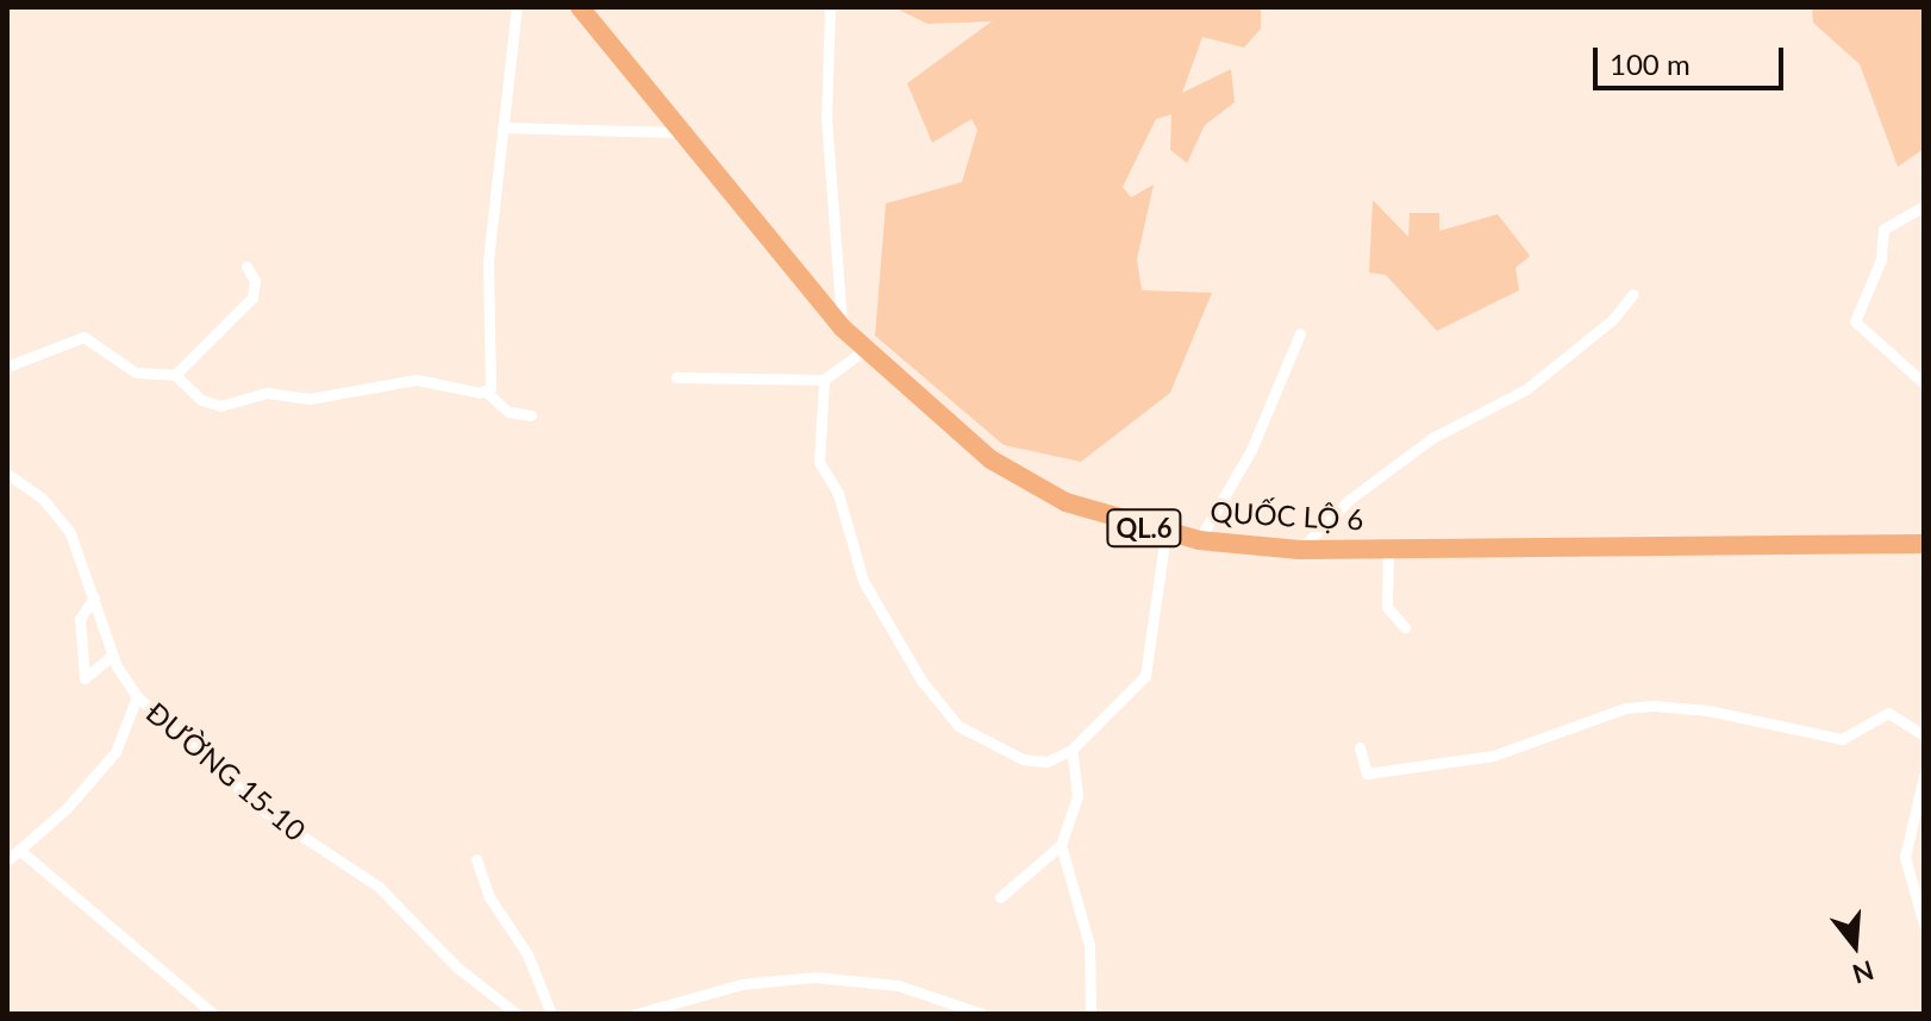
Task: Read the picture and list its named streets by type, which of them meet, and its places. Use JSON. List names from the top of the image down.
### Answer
{
  "streets": {
    "highway": ["QUỐC LỘ 6", "QL.6"],
    "street": ["ĐƯỜNG 15-10"]
  },
  "scale_bar": "100 m",
  "north": "bottom"
}
